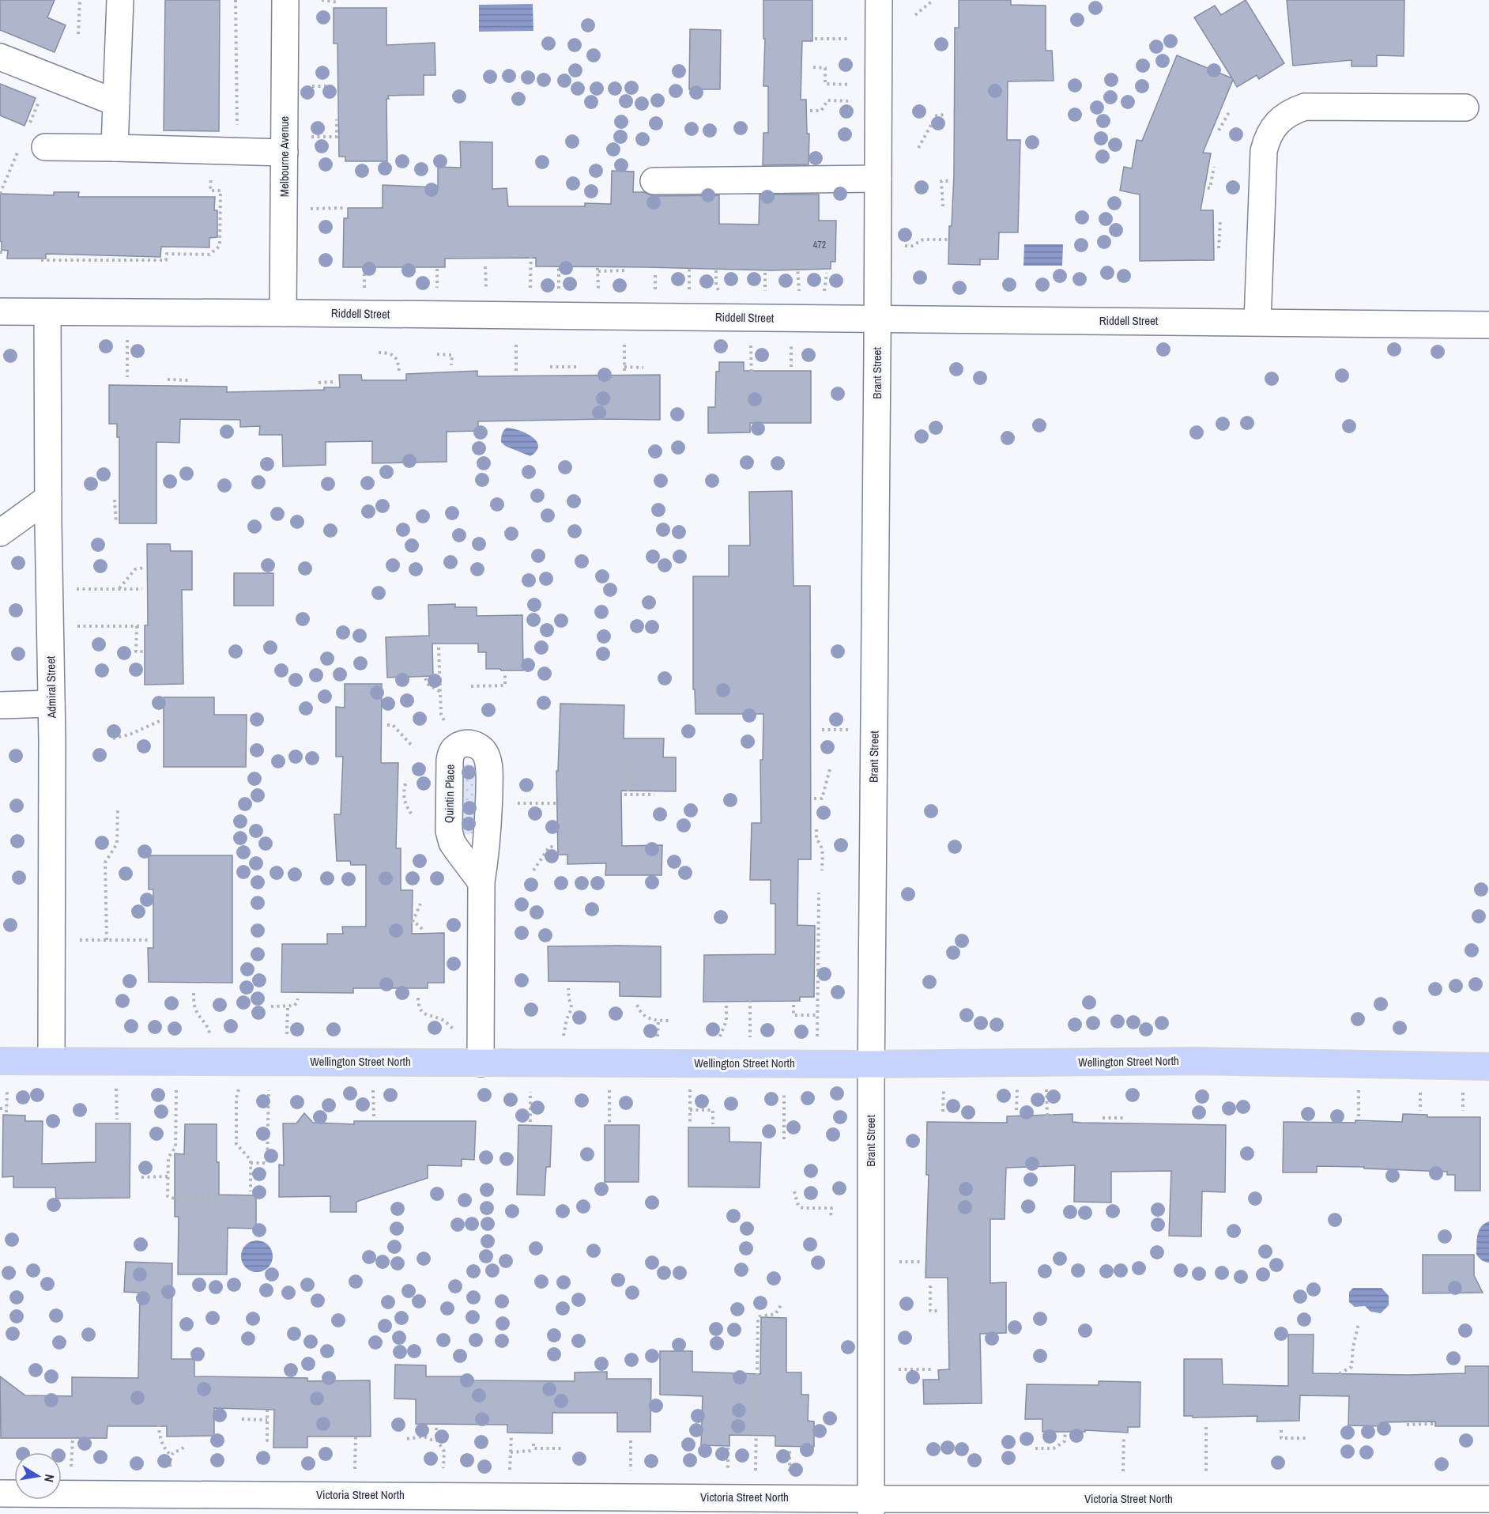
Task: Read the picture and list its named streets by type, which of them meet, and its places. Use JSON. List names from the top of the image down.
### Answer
{
  "streets": {
    "main road": ["Wellington Street North"],
    "street": [
      "Melbourne Avenue",
      "Riddell Street",
      "Brant Street",
      "Admiral Street",
      "Victoria Street North"
    ]
  },
  "crossings": [
    ["Melbourne Avenue", "Riddell Street"],
    ["Riddell Street", "Brant Street"],
    ["Riddell Street", "Admiral Street"],
    ["Brant Street", "Wellington Street North"],
    ["Brant Street", "Victoria Street North"],
    ["Admiral Street", "Wellington Street North"]
  ],
  "house_numbers": ["472"],
  "north": "right"
}
